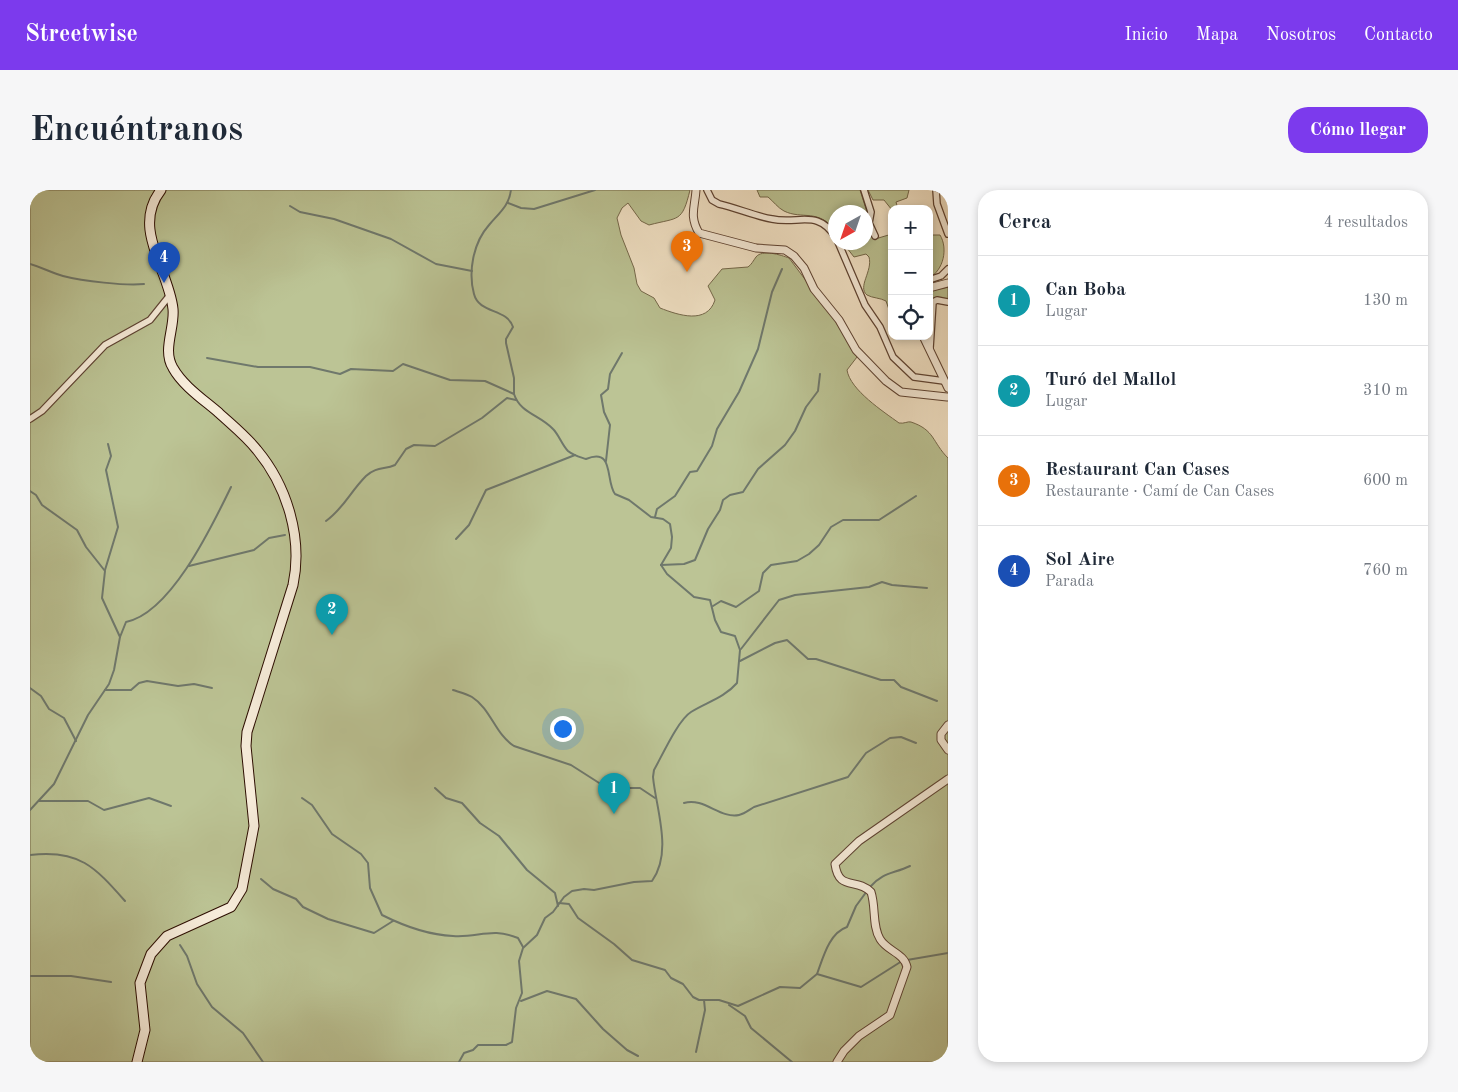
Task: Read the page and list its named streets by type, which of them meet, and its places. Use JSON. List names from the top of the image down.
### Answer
{
  "north": "bottom left",
  "page": {
    "header": "Streetwise",
    "nav": [
      "Inicio",
      "Mapa",
      "Nosotros",
      "Contacto"
    ],
    "buttons": "Cómo llegar",
    "title": "Encuéntranos",
    "heading": ["Cerca", "4 resultados"],
    "map_buttons": ["+", "−"],
    "pins": [
      "3",
      "4",
      "2",
      "1"
    ],
    "list": [
      {
        "mark": "1",
        "name": "Can Boba",
        "note": "Lugar",
        "value": "130 m"
      },
      {
        "mark": "2",
        "name": "Turó del Mallol",
        "note": "Lugar",
        "value": "310 m"
      },
      {
        "mark": "3",
        "name": "Restaurant Can Cases",
        "note": "Restaurante · Camí de Can Cases",
        "value": "600 m"
      },
      {
        "mark": "4",
        "name": "Sol Aire",
        "note": "Parada",
        "value": "760 m"
      }
    ]
  }
}
